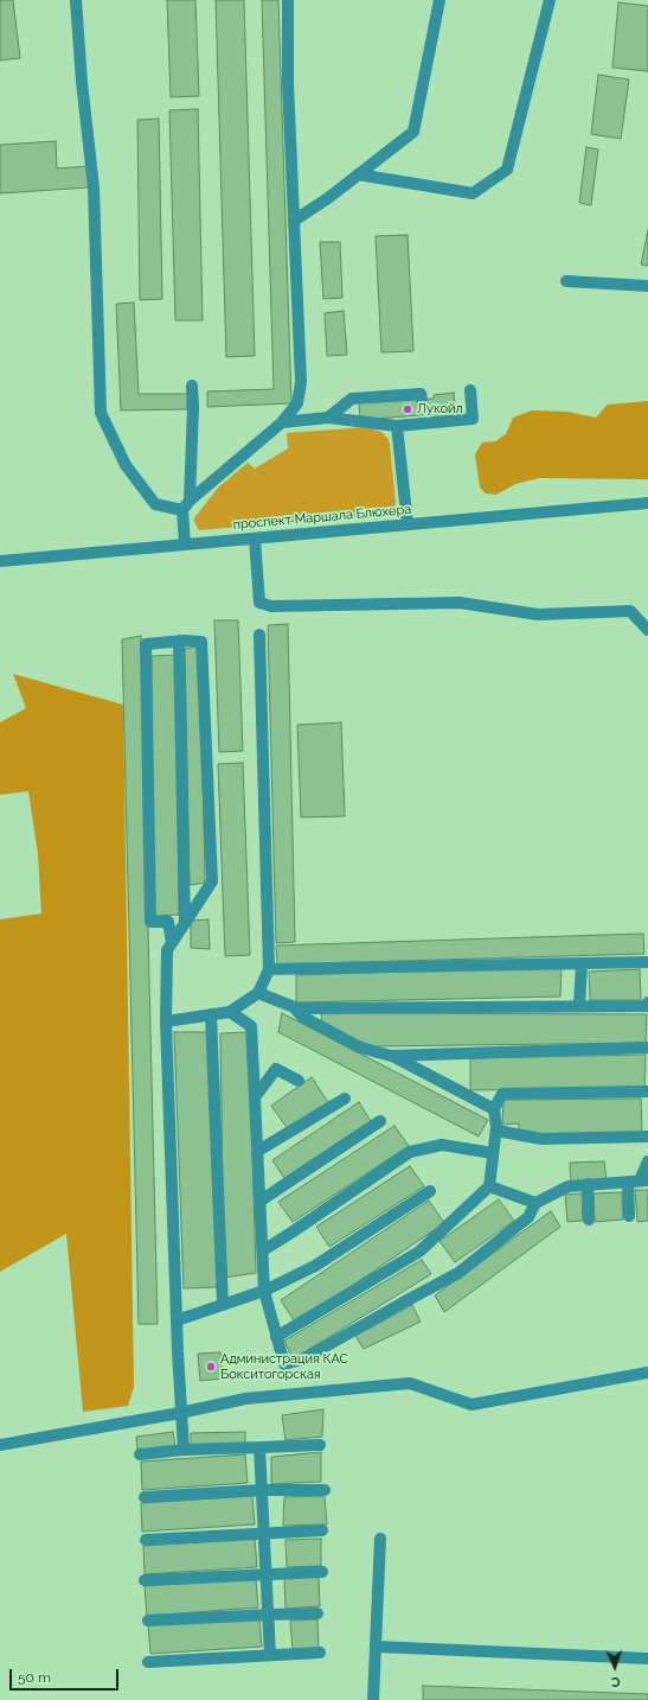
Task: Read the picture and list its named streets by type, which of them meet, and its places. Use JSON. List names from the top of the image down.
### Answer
{
  "streets": {
    "street": ["проспект Маршала Блюхера"]
  },
  "places": ["Лукойл", "Администрация КАС Бокситогорская"],
  "scale_bar": "50 m",
  "north": "bottom"
}
